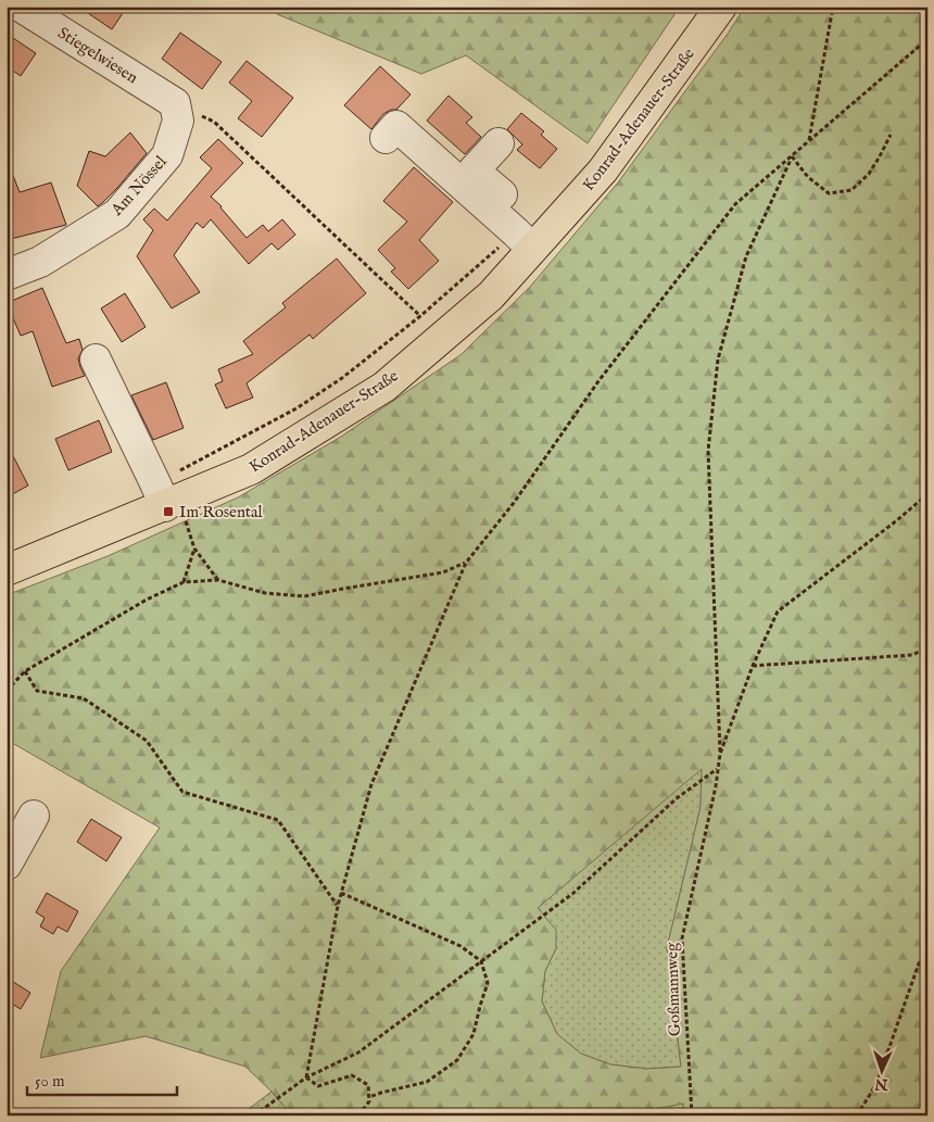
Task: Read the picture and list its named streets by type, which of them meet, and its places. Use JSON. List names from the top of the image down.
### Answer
{
  "streets": {
    "main road": ["Konrad-Adenauer-Straße"],
    "street": ["Stiegelwiesen", "Am Nössel"],
    "path": ["Goßmannweg"]
  },
  "crossings": [
    ["Stiegelwiesen", "Am Nössel"]
  ],
  "places": {
    "transit": ["Im Rosental"]
  },
  "scale_bar": "50 m",
  "north": "bottom"
}
